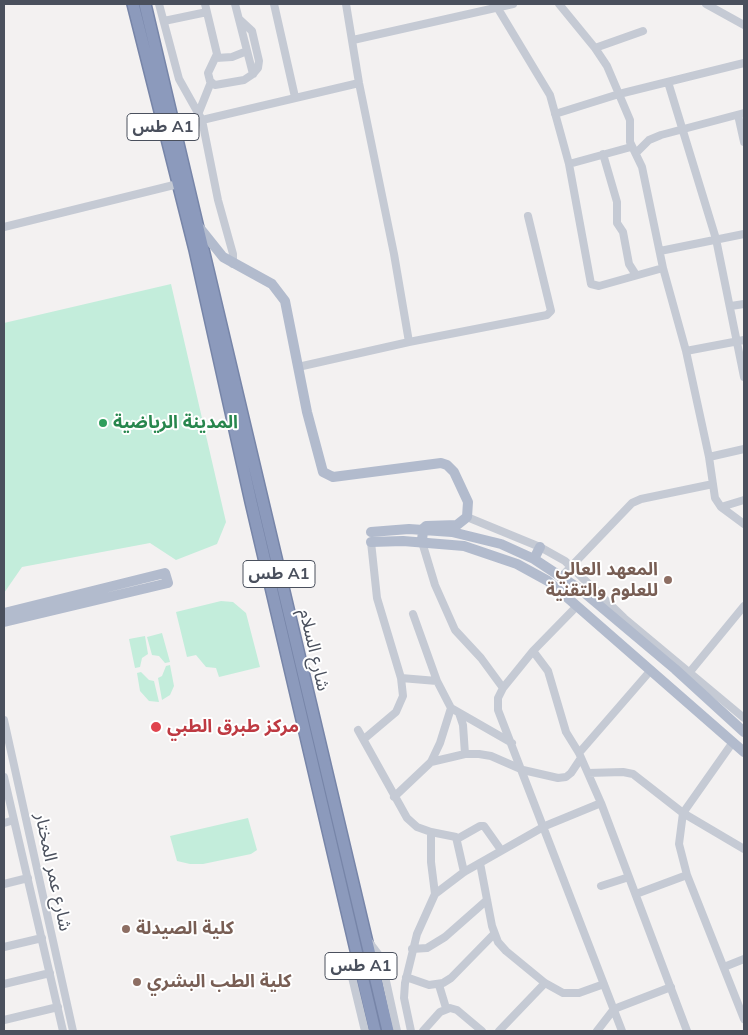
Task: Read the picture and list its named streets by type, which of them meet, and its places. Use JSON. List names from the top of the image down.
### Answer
{
  "streets": {
    "highway": ["طس A1", "شارع السلام"],
    "street": ["شارع عمر المختار"]
  },
  "crossings": [
    ["طس A1", "شارع السلام"]
  ],
  "places": [
    "المدينة الرياضية",
    "المعهد العالي للعلوم والتقنية",
    "مركز طبرق الطبي",
    "كلية الصيدلة",
    "كلية الطب البشري"
  ]
}
